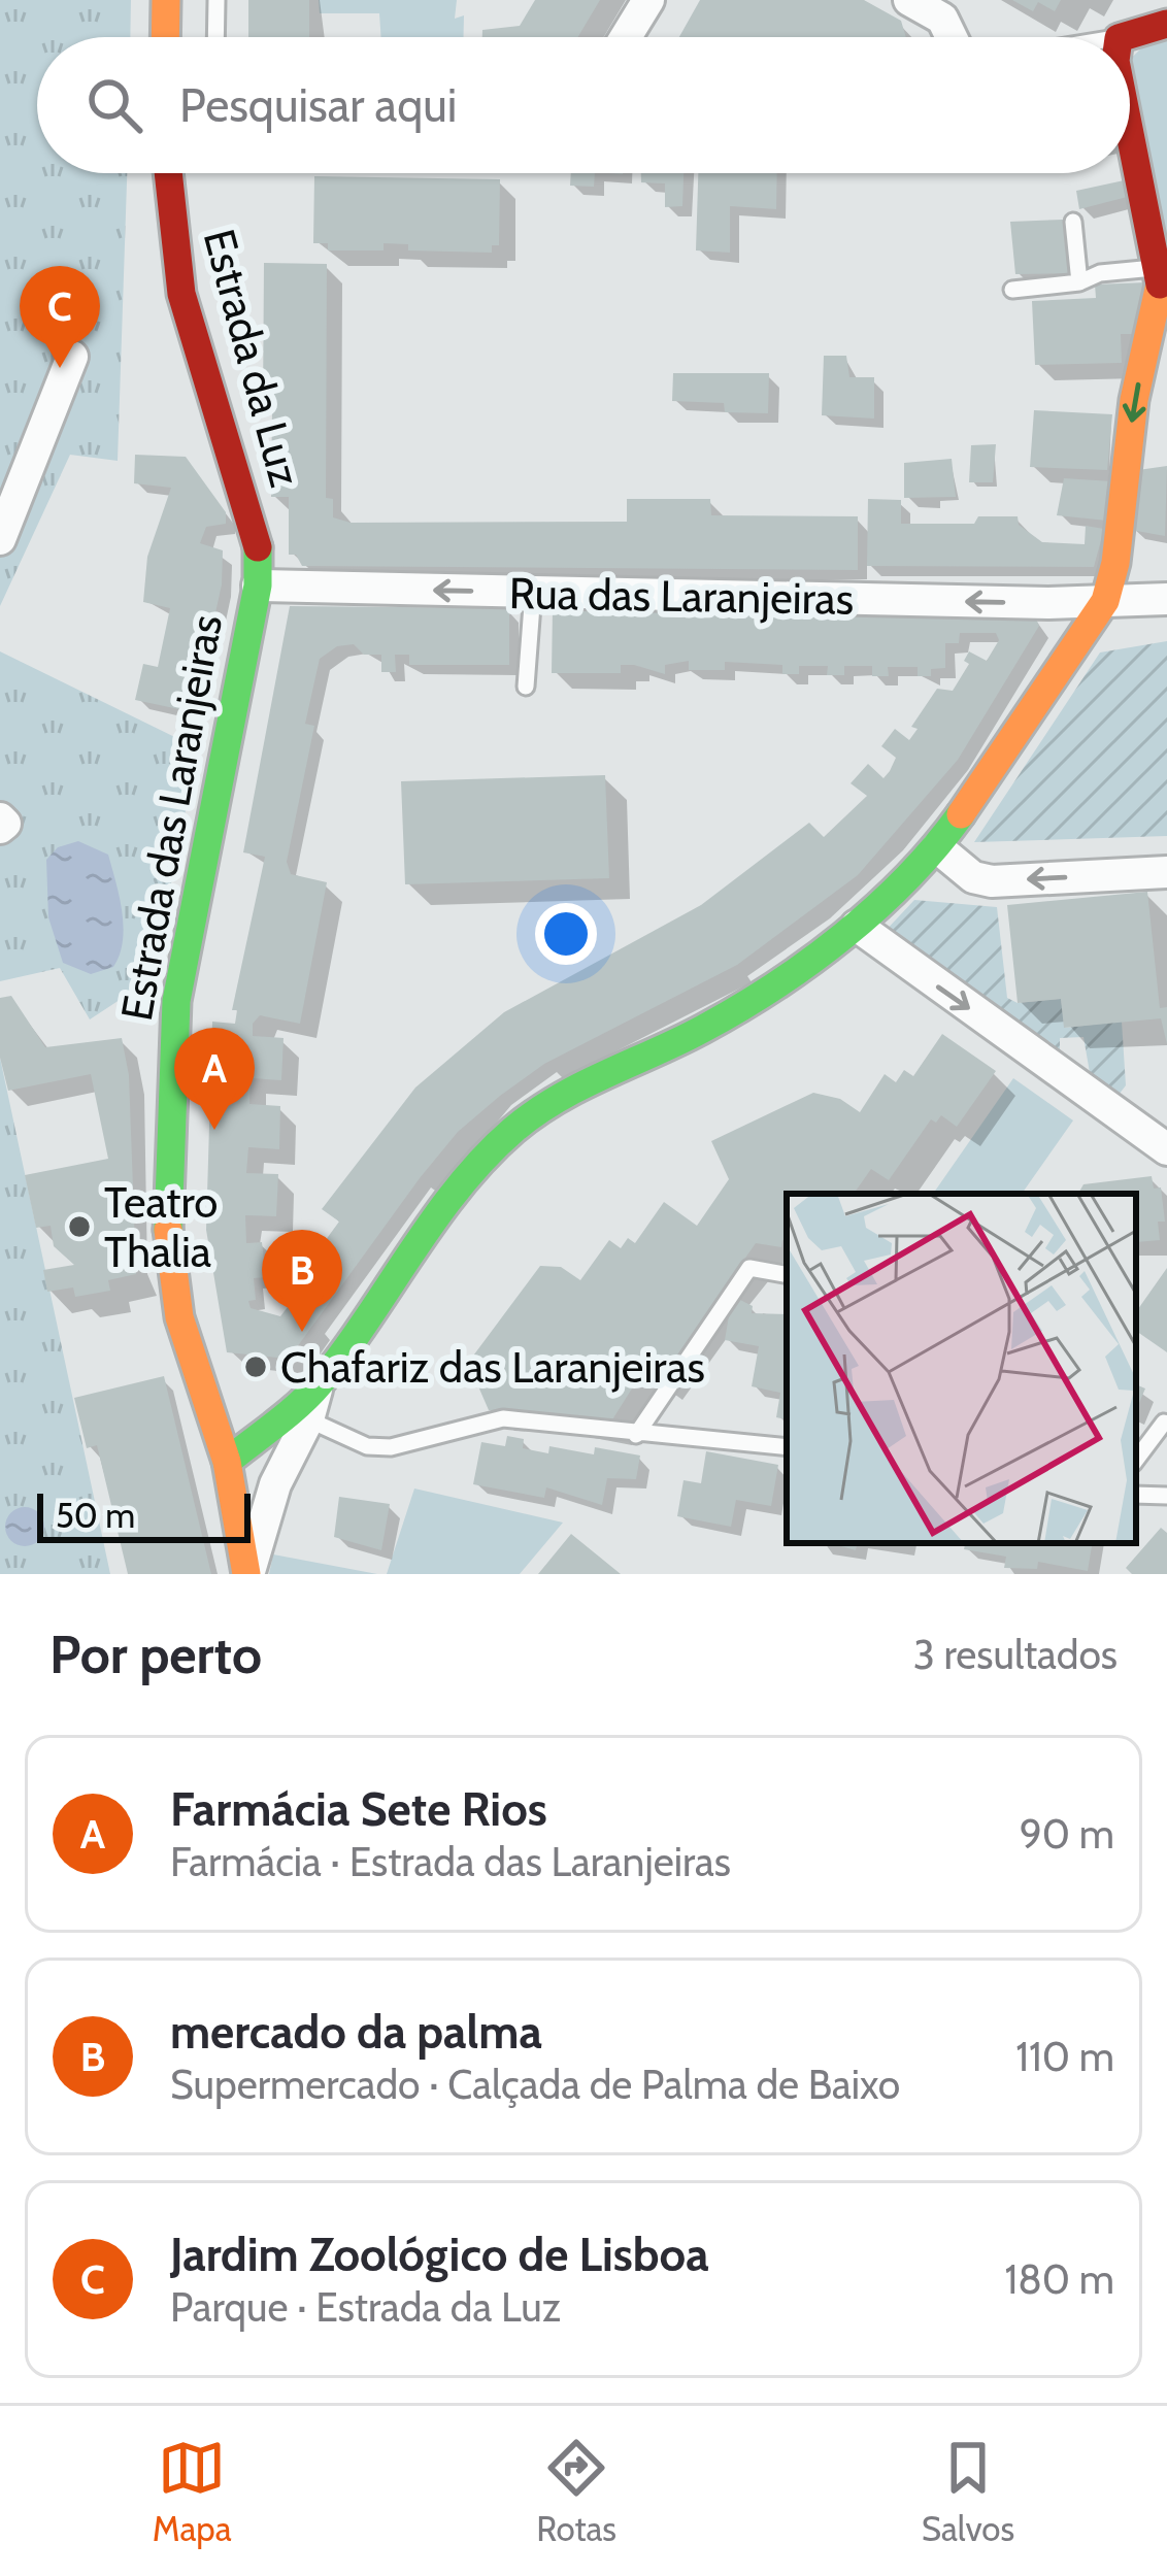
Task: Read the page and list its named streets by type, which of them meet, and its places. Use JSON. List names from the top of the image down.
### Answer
{
  "streets": {
    "street": ["Estrada da Luz", "Rua das Laranjeiras", "Estrada das Laranjeiras"]
  },
  "crossings": [
    ["Estrada da Luz", "Rua das Laranjeiras"],
    ["Estrada da Luz", "Estrada das Laranjeiras"],
    ["Rua das Laranjeiras", "Estrada das Laranjeiras"]
  ],
  "one_way": ["Rua das Laranjeiras"],
  "places": ["Teatro Thalia", "Chafariz das Laranjeiras"],
  "scale_bar": "50 m",
  "page": {
    "search": "Pesquisar aqui",
    "pins": ["C", "A", "B"],
    "scale": "50 m",
    "heading": ["Por perto", "3 resultados"],
    "list": [
      {
        "mark": "A",
        "name": "Farmácia Sete Rios",
        "note": "Farmácia · Estrada das Laranjeiras",
        "value": "90 m"
      },
      {
        "mark": "B",
        "name": "mercado da palma",
        "note": "Supermercado · Calçada de Palma de Baixo",
        "value": "110 m"
      },
      {
        "mark": "C",
        "name": "Jardim Zoológico de Lisboa",
        "note": "Parque · Estrada da Luz",
        "value": "180 m"
      }
    ],
    "nav": ["Mapa", "Rotas", "Salvos"]
  }
}
